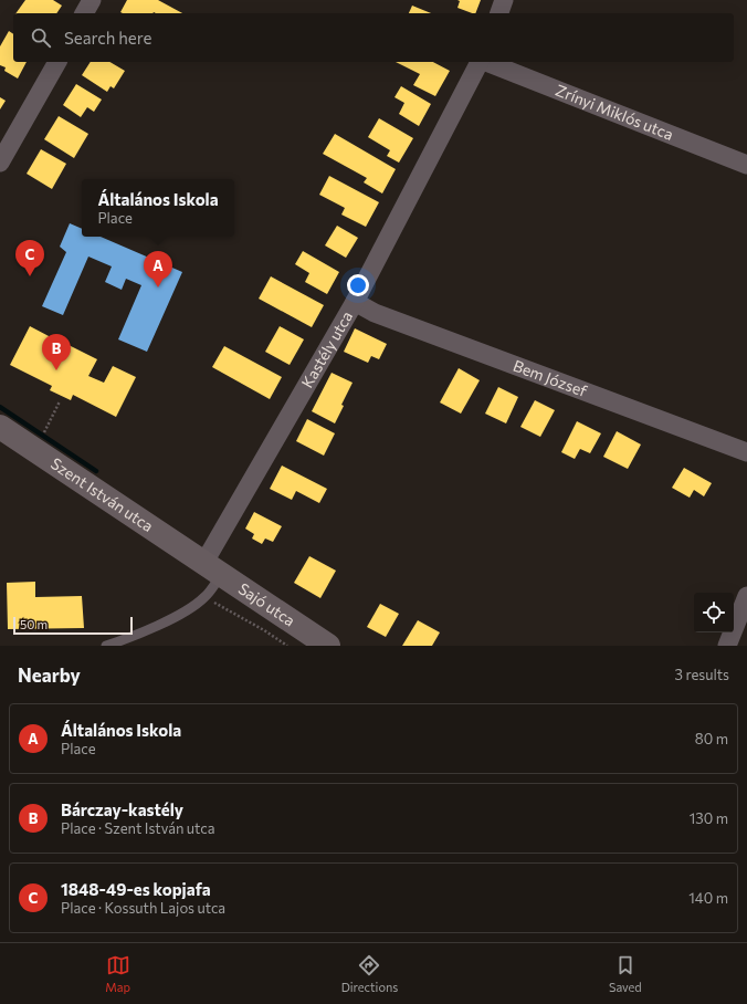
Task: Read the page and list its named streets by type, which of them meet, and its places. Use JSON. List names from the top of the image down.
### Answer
{
  "streets": {
    "main road": ["Szent István utca", "Sajó utca"],
    "street": ["Zrínyi Miklós utca", "Kastély utca", "Bem József"]
  },
  "crossings": [
    ["Kastély utca", "Bem József"],
    ["Kastély utca", "Szent István utca"],
    ["Kastély utca", "Sajó utca"],
    ["Szent István utca", "Sajó utca"]
  ],
  "scale_bar": "50 m",
  "page": {
    "search": "Search here",
    "popup": ["Általános Iskola", "Place"],
    "pins": ["C", "A", "B"],
    "scale": "50 m",
    "heading": ["Nearby", "3 results"],
    "list": [
      {
        "mark": "A",
        "name": "Általános Iskola",
        "note": "Place",
        "value": "80 m"
      },
      {
        "mark": "B",
        "name": "Bárczay-kastély",
        "note": "Place · Szent István utca",
        "value": "130 m"
      },
      {
        "mark": "C",
        "name": "1848-49-es kopjafa",
        "note": "Place · Kossuth Lajos utca",
        "value": "140 m"
      }
    ],
    "nav": ["Map", "Directions", "Saved"]
  }
}
